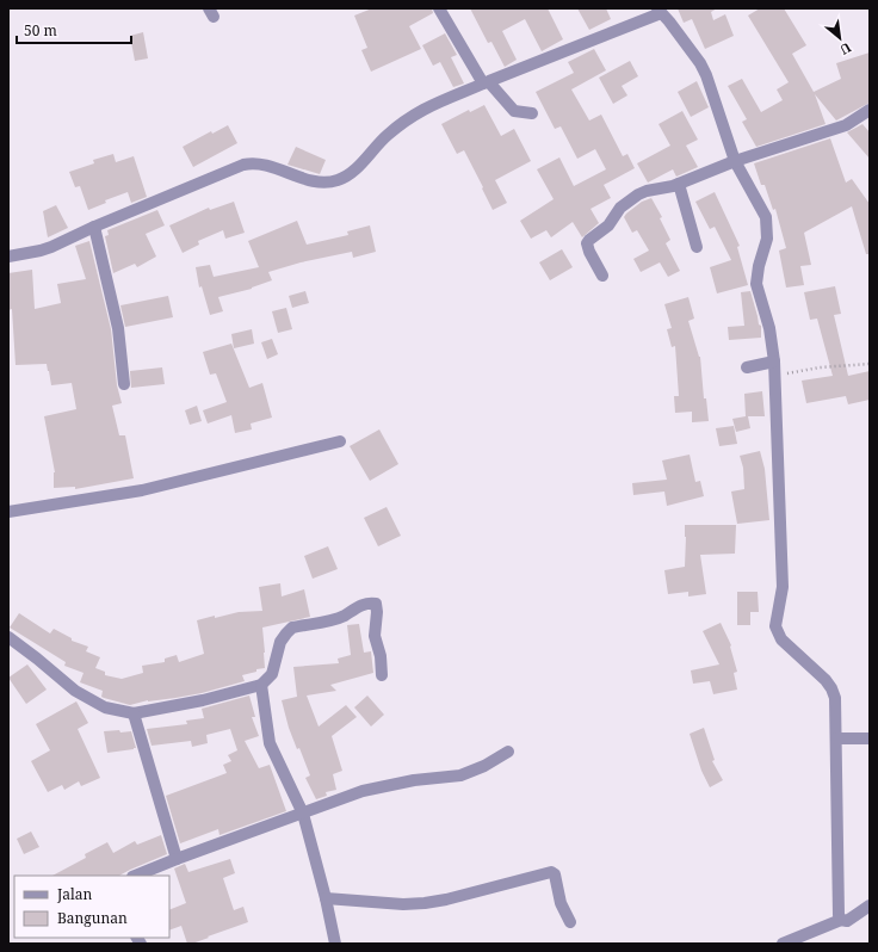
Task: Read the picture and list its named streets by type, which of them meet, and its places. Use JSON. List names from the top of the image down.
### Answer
{
  "legend": ["Jalan", "Bangunan"],
  "scale_bar": "50 m",
  "north": "bottom right"
}
